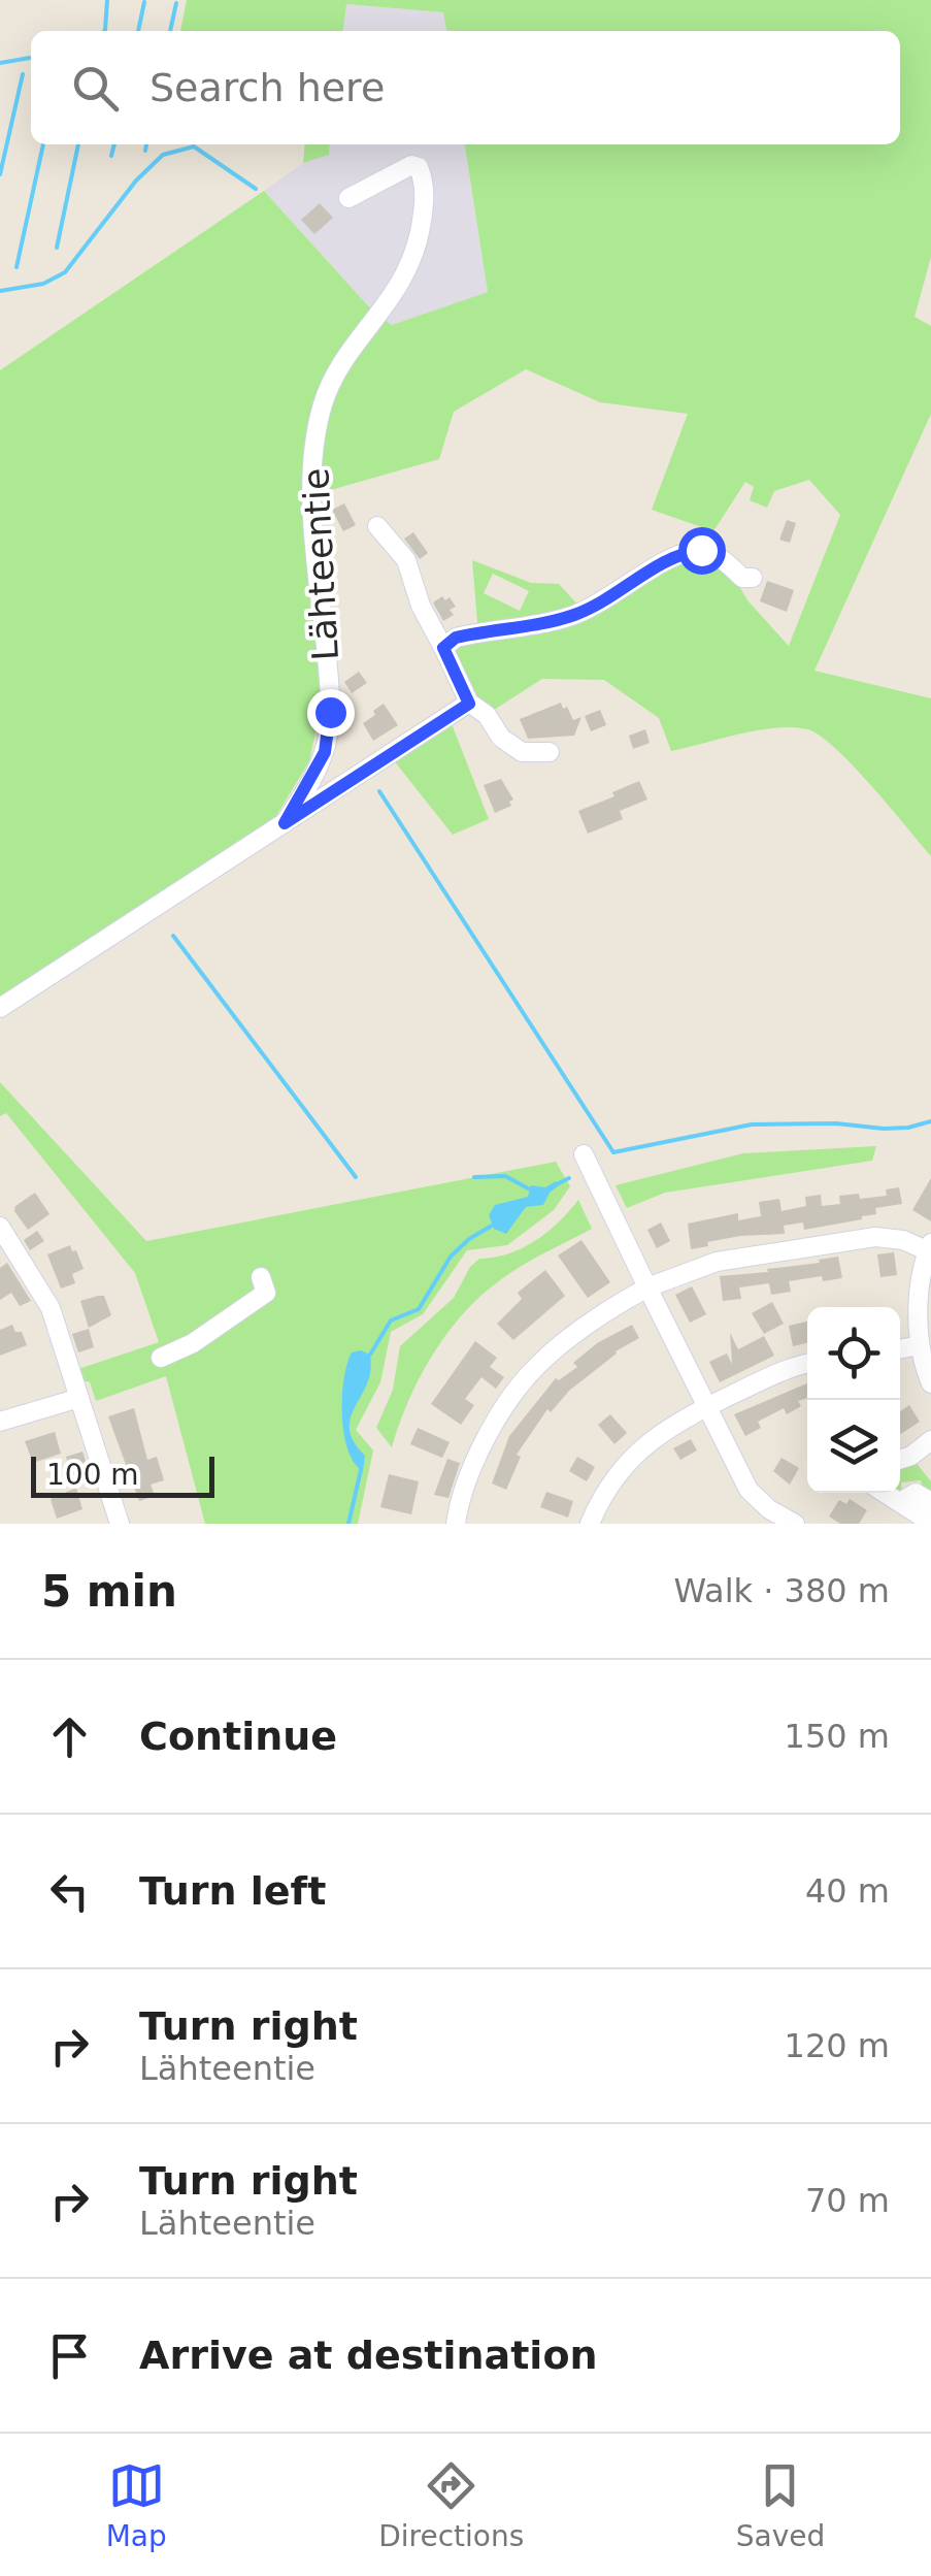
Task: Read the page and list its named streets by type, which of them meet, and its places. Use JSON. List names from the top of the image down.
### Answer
{
  "streets": {
    "street": ["Lähteentie"]
  },
  "scale_bar": "100 m",
  "page": {
    "search": "Search here",
    "scale": "100 m",
    "heading": ["5 min", "Walk · 380 m"],
    "list": [
      ["Continue", "150 m"],
      ["Turn left", "40 m"],
      ["Turn right", "Lähteentie", "120 m"],
      ["Turn right", "Lähteentie", "70 m"],
      "Arrive at destination"
    ],
    "nav": ["Map", "Directions", "Saved"]
  }
}
